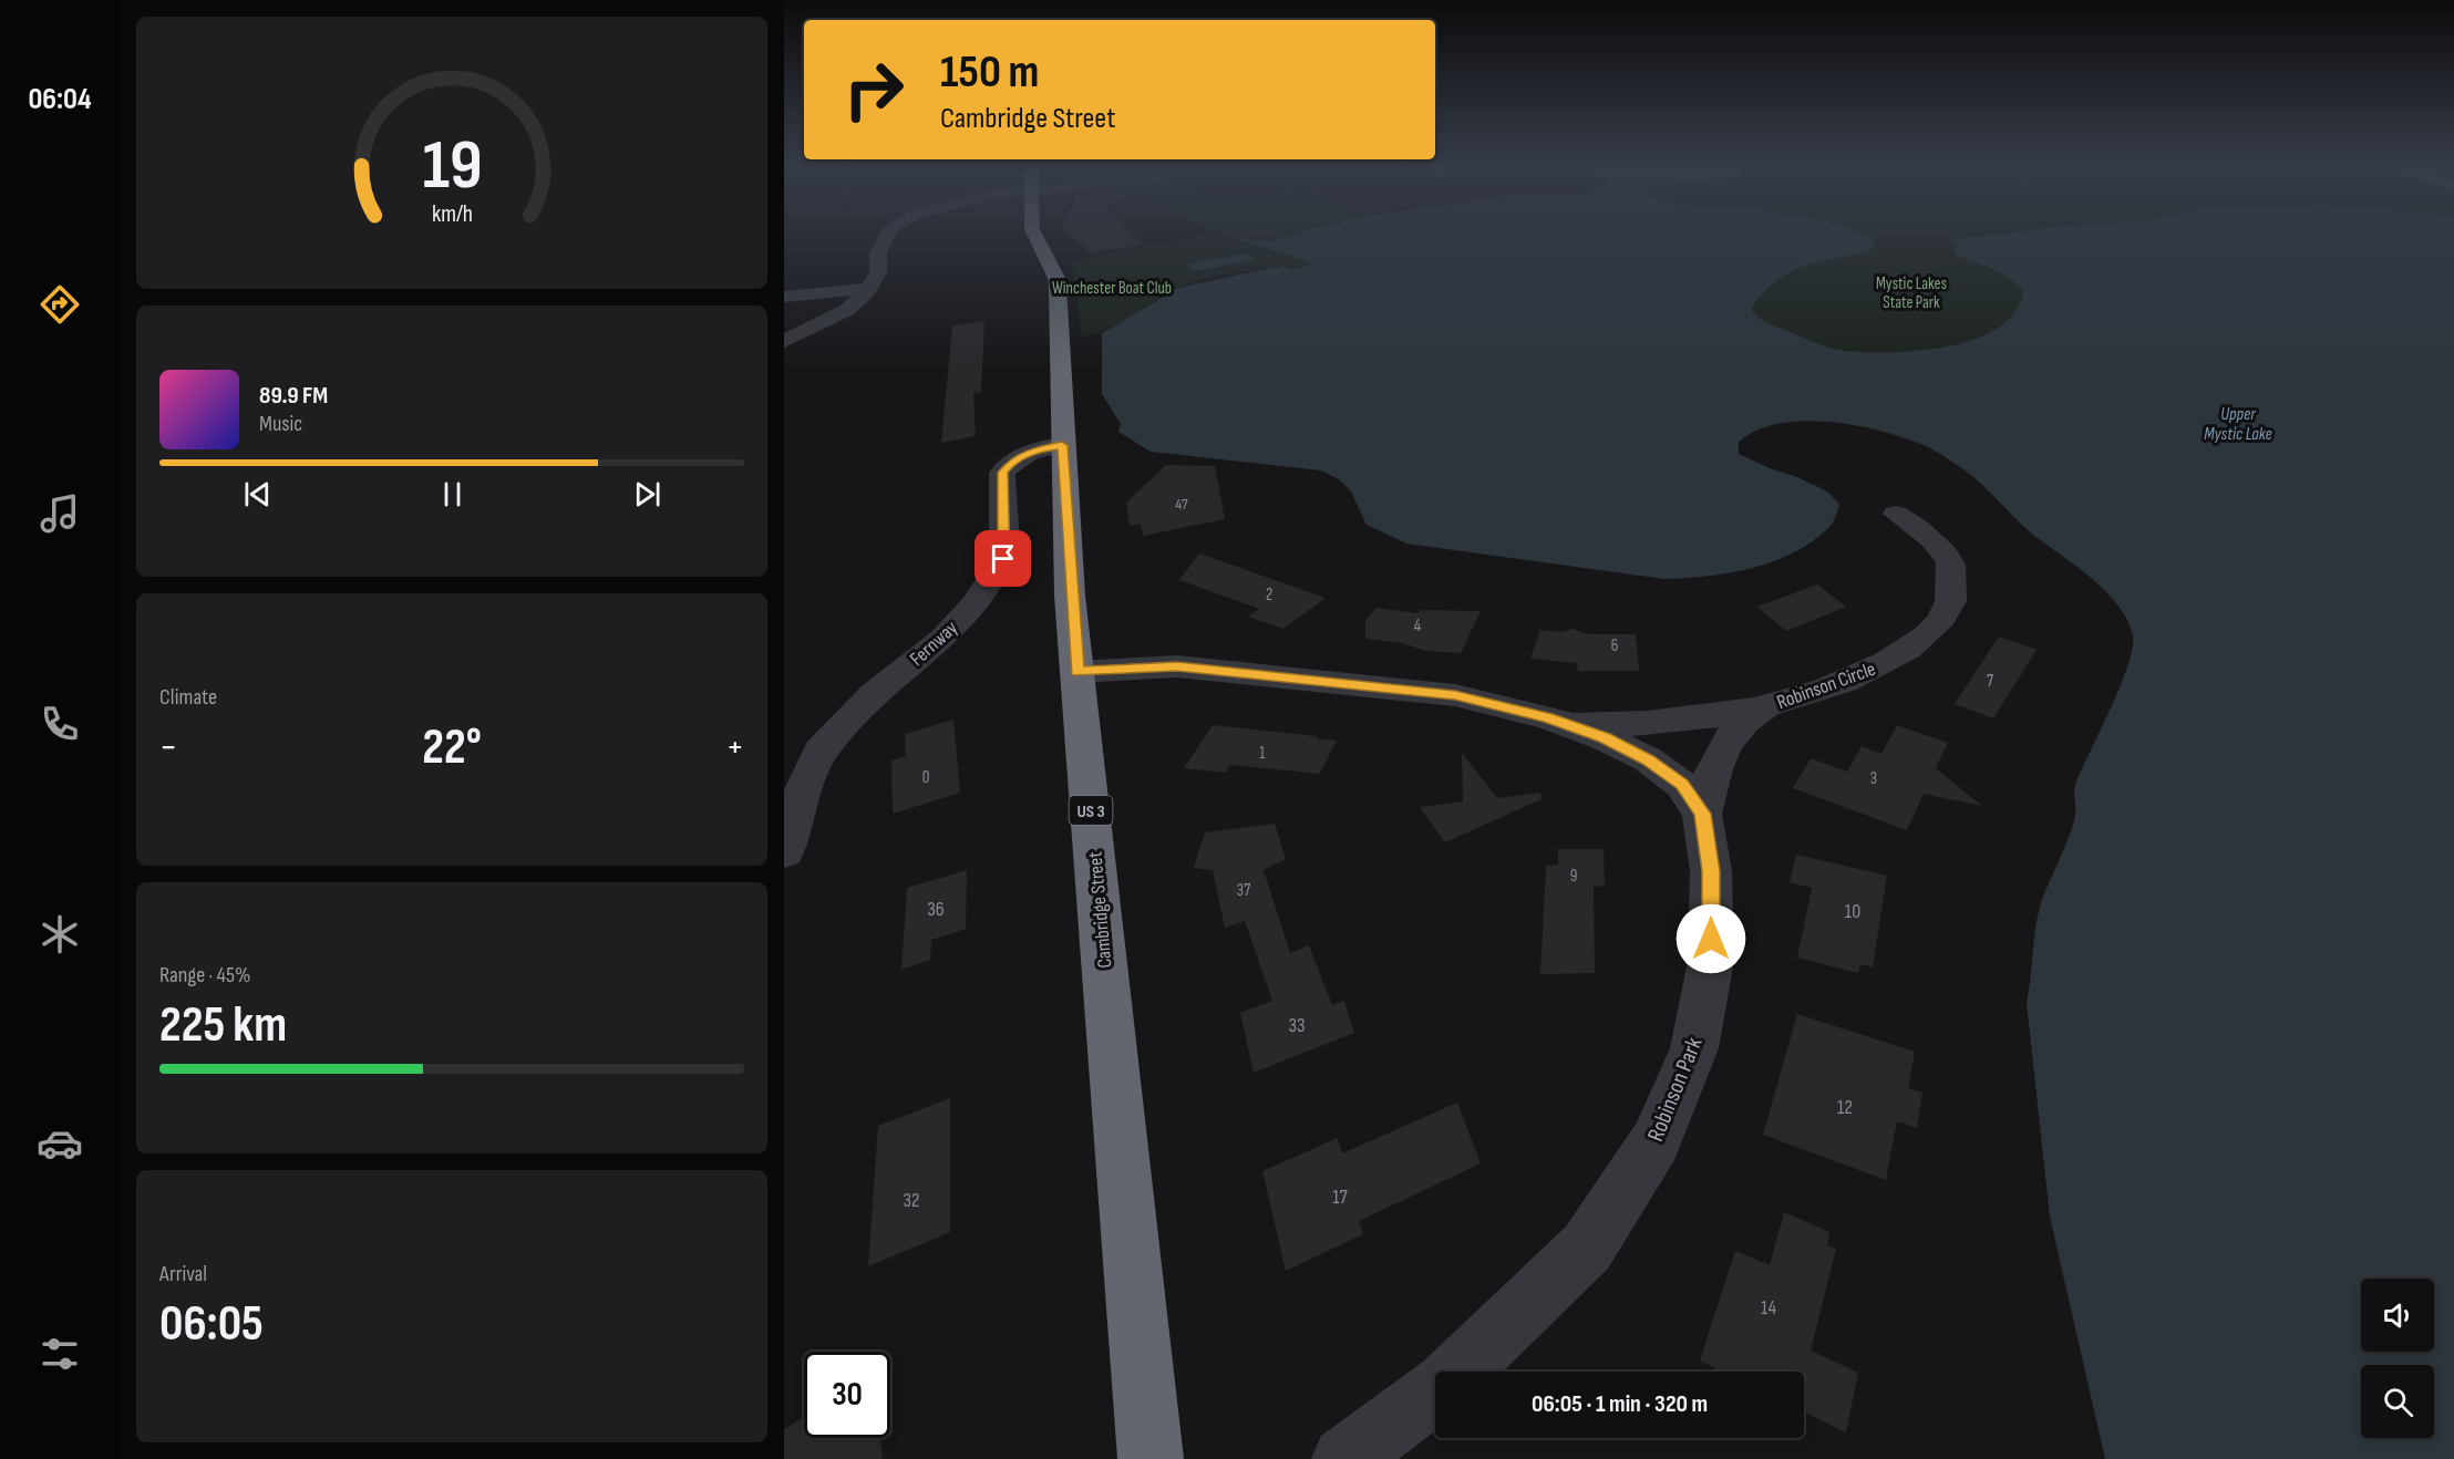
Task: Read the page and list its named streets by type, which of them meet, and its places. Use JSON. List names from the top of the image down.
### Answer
{
  "streets": {
    "highway": ["US 3", "Cambridge Street"],
    "street": ["Fernway", "Robinson Circle", "Robinson Park"]
  },
  "crossings": [
    ["Fernway", "Cambridge Street"],
    ["Robinson Circle", "Robinson Park"],
    ["Cambridge Street", "Robinson Park"]
  ],
  "water": ["Upper Mystic Lake"],
  "parks": ["Mystic Lakes State Park", "Winchester Boat Club"],
  "house_numbers": [
    "47",
    "2",
    "4",
    "6",
    "7",
    "1",
    "0",
    "3",
    "9",
    "37",
    "36",
    "10",
    "33",
    "12",
    "17",
    "32",
    "14"
  ],
  "page": {
    "tabs": "06:04",
    "turn": ["150 m", "Cambridge Street"],
    "song": ["89.9 FM", "Music"],
    "tile": [
      "Climate",
      ["Range · 45%", "225 km"],
      ["Arrival", "06:05"]
    ],
    "heat": ["−", "22°", "+"],
    "limit": "30",
    "trip": "06:05 · 1 min · 320 m",
    "gauge": ["19", "km/h"]
  }
}
